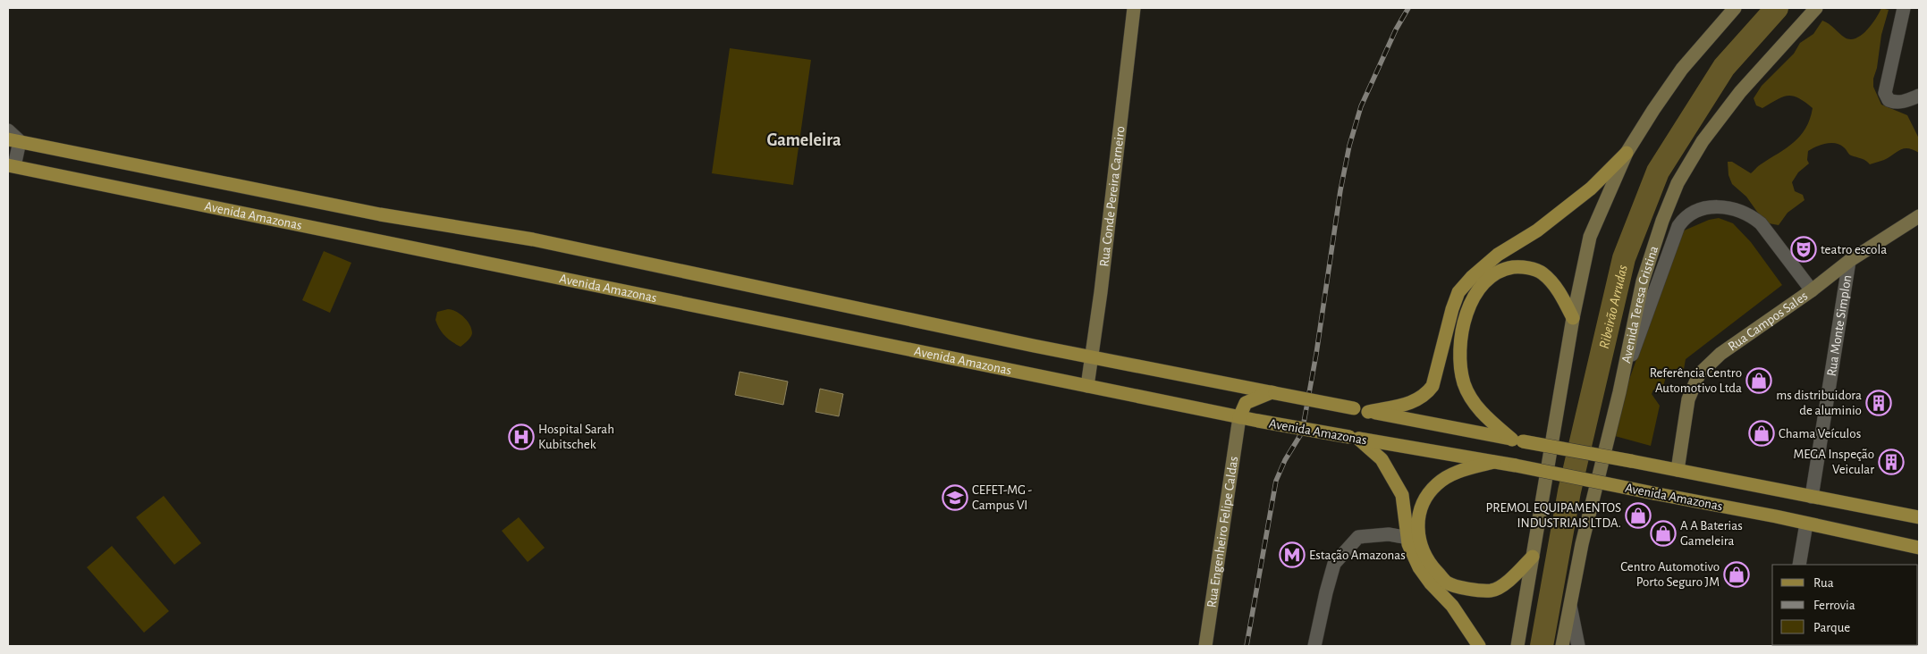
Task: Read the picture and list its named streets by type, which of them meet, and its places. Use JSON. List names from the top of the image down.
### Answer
{
  "streets": {
    "main road": [
      "Rua Conde Pereira Carneiro",
      "Avenida Amazonas",
      "Avenida Teresa Cristina",
      "Rua Campos Sales",
      "Rua Engenheiro Felipe Caldas"
    ],
    "street": ["Rua Monte Simplon"]
  },
  "crossings": [
    ["Rua Conde Pereira Carneiro", "Avenida Amazonas"],
    ["Avenida Amazonas", "Rua Campos Sales"],
    ["Avenida Amazonas", "Rua Monte Simplon"],
    ["Avenida Amazonas", "Rua Engenheiro Felipe Caldas"],
    ["Rua Campos Sales", "Rua Monte Simplon"]
  ],
  "districts": ["Gameleira"],
  "water": ["Ribeirão Arrudas"],
  "places": {
    "theatre": ["teatro escola"],
    "shop": [
      "Referência Centro Automotivo Ltda",
      "Chama Veículos",
      "PREMOL EQUIPAMENTOS INDUSTRIAIS LTDA.",
      "A A Baterias Gameleira",
      "Centro Automotivo Porto Seguro JM"
    ],
    "building": ["ms distribuidora de aluminio", "MEGA Inspeção Veicular"],
    "hospital": ["Hospital Sarah Kubitschek"],
    "school or university": ["CEFET-MG - Campus VI"],
    "metro station": ["Estação Amazonas"]
  },
  "legend": ["Rua", "Ferrovia", "Parque"]
}
